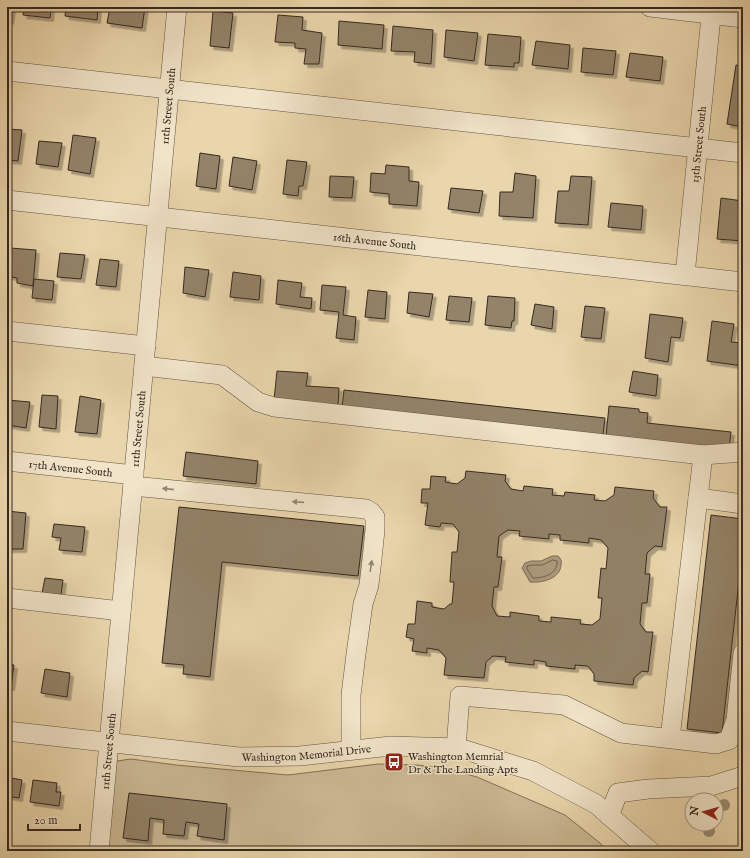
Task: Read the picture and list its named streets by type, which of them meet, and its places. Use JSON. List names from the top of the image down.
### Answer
{
  "streets": {
    "street": [
      "11th Street South",
      "13th Street South",
      "16th Avenue South",
      "17th Avenue South",
      "Washington Memorial Drive"
    ]
  },
  "crossings": [
    ["11th Street South", "16th Avenue South"],
    ["11th Street South", "17th Avenue South"],
    ["11th Street South", "Washington Memorial Drive"],
    ["13th Street South", "16th Avenue South"],
    ["17th Avenue South", "Washington Memorial Drive"]
  ],
  "places": {
    "bus stop": ["Washington Memrial Dr & The Landing Apts"]
  },
  "scale_bar": "20 m",
  "north": "left"
}
